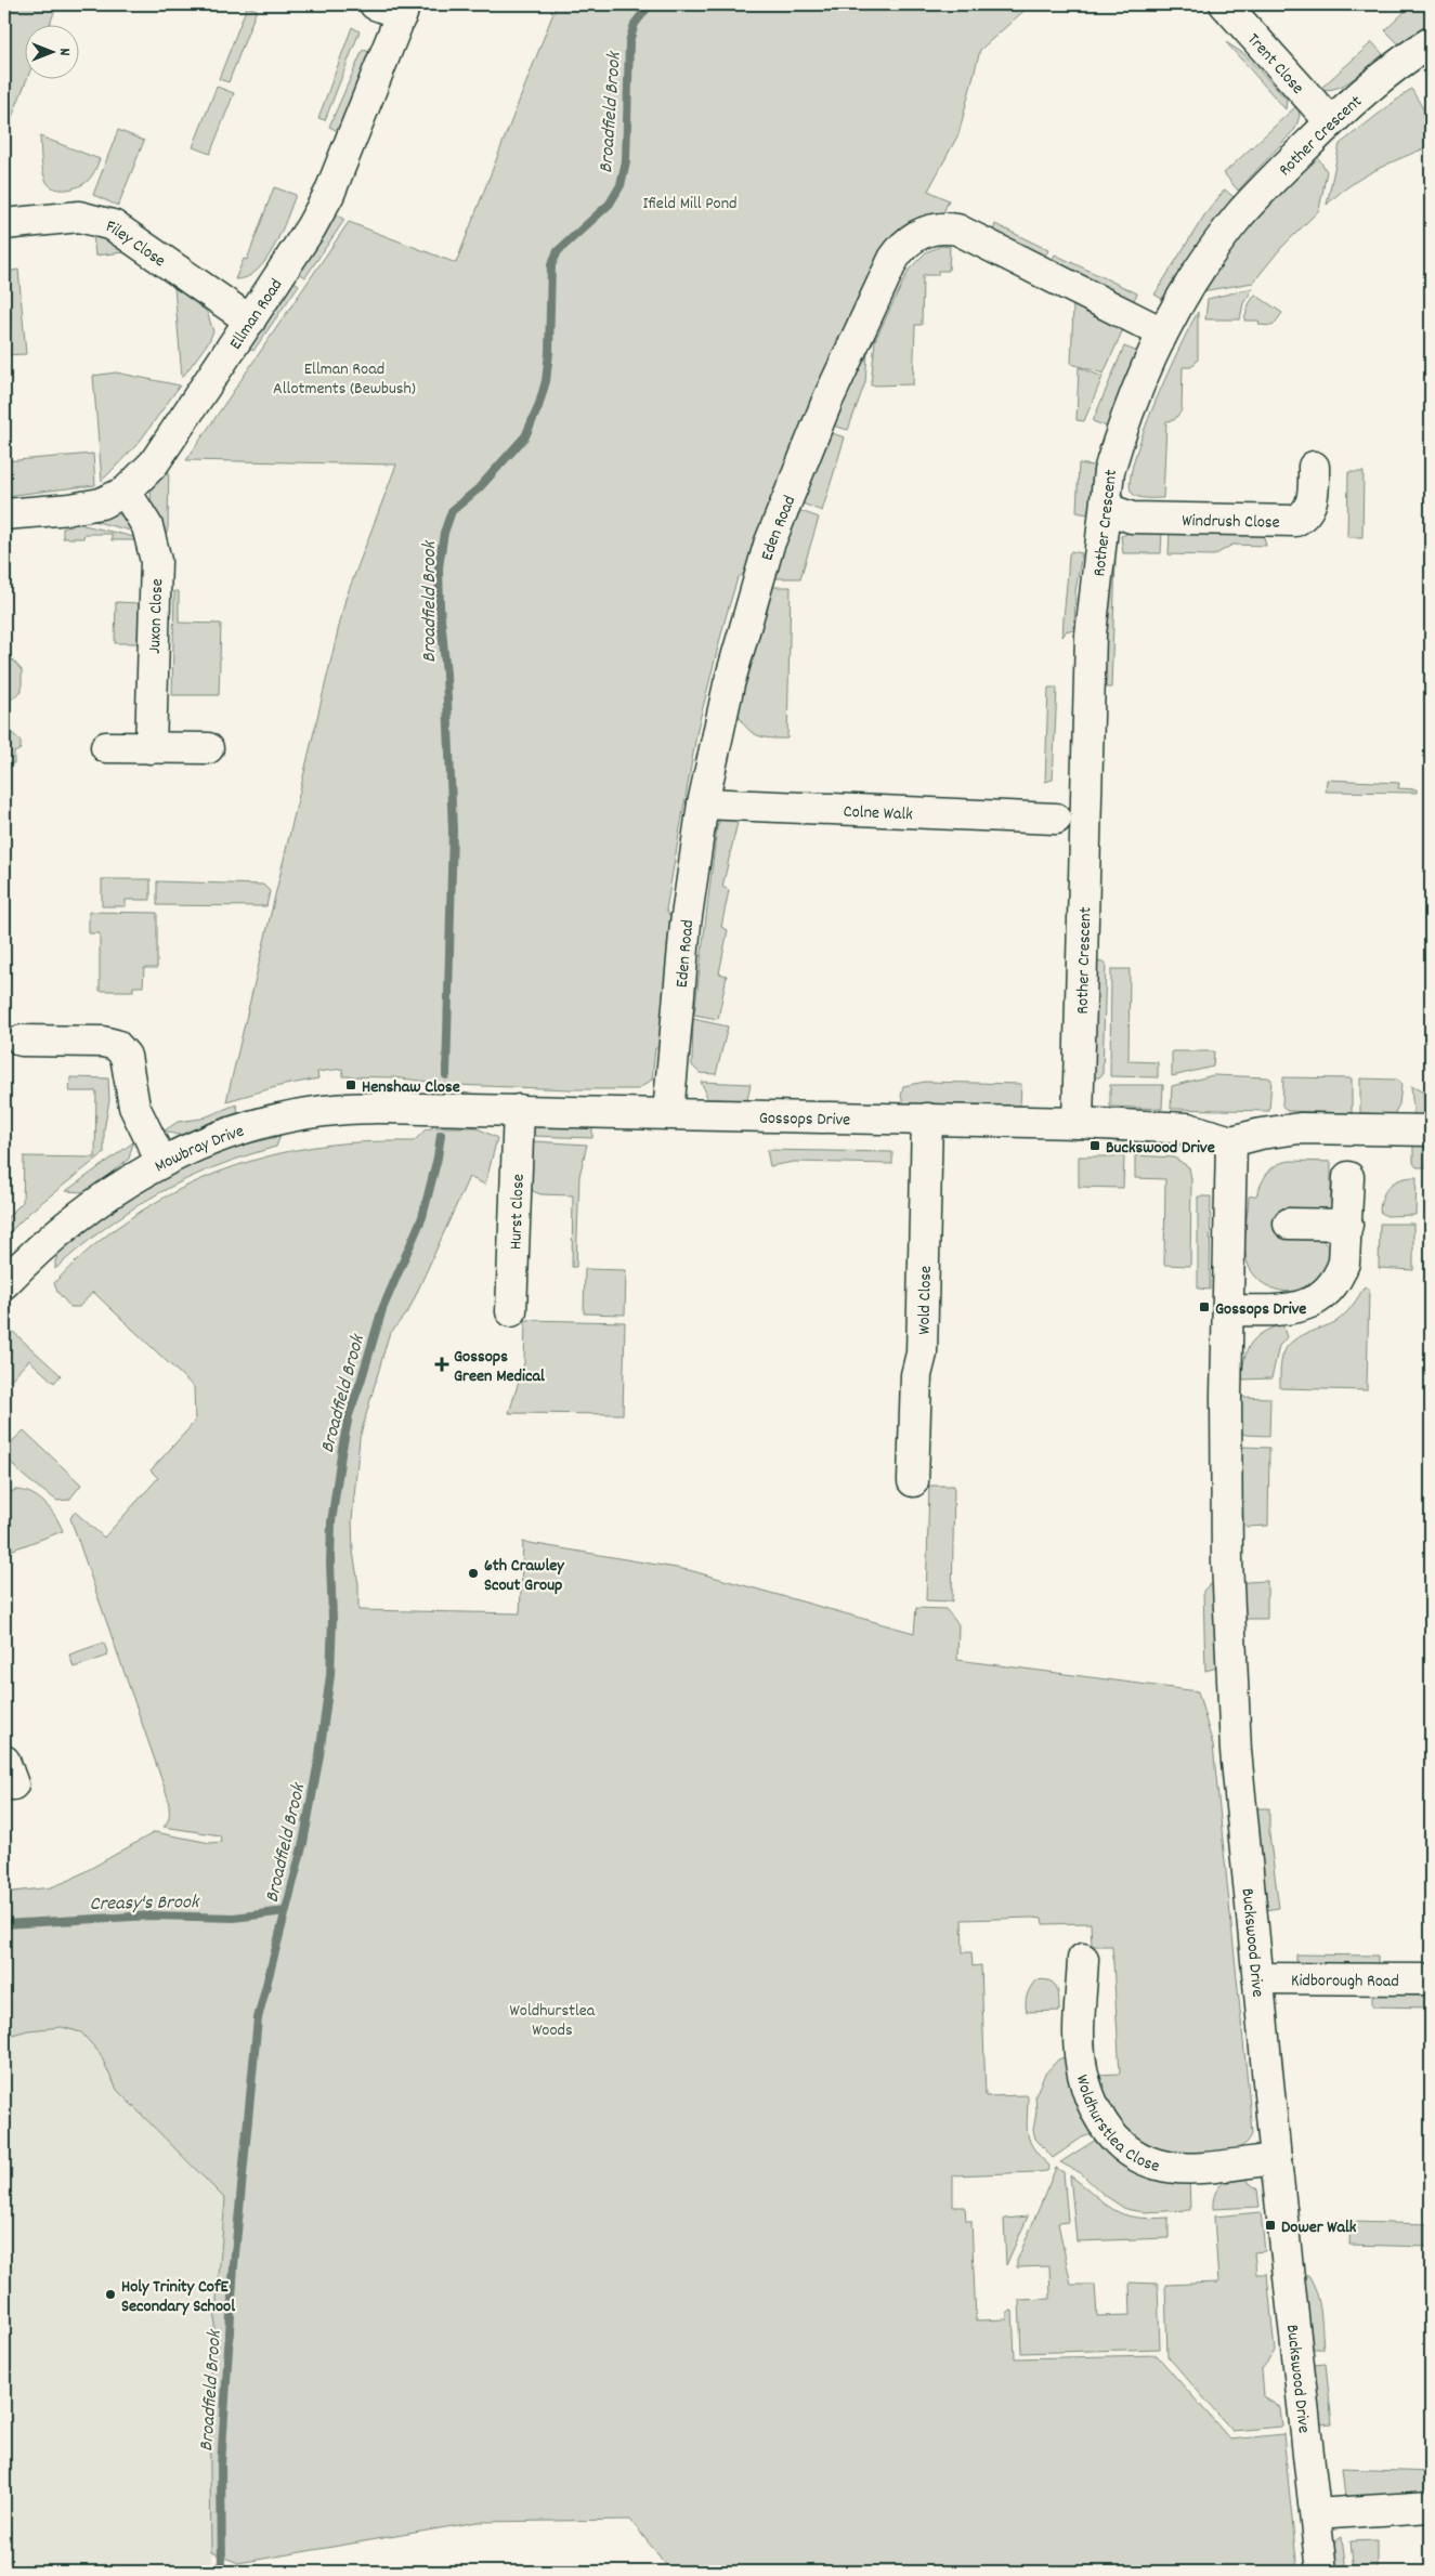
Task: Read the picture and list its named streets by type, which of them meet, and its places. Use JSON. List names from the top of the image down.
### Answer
{
  "streets": {
    "street": [
      "Trent Close",
      "Rother Crescent",
      "Filey Close",
      "Ellman Road",
      "Windrush Close",
      "Eden Road",
      "Juxon Close",
      "Colne Walk",
      "Gossops Drive",
      "Mowbray Drive",
      "Hurst Close",
      "Wold Close",
      "Buckswood Drive",
      "Kidborough Road",
      "Woldhurstlea Close"
    ]
  },
  "crossings": [
    ["Trent Close", "Rother Crescent"],
    ["Rother Crescent", "Windrush Close"],
    ["Rother Crescent", "Eden Road"],
    ["Rother Crescent", "Gossops Drive"],
    ["Filey Close", "Ellman Road"],
    ["Ellman Road", "Juxon Close"],
    ["Eden Road", "Colne Walk"],
    ["Eden Road", "Gossops Drive"],
    ["Gossops Drive", "Mowbray Drive"],
    ["Gossops Drive", "Hurst Close"],
    ["Gossops Drive", "Wold Close"],
    ["Gossops Drive", "Buckswood Drive"],
    ["Buckswood Drive", "Kidborough Road"],
    ["Buckswood Drive", "Woldhurstlea Close"]
  ],
  "water": ["Broadfield Brook", "Creasy's Brook"],
  "parks": ["Ifield Mill Pond", "Ellman Road Allotments (Bewbush)", "Woldhurstlea Woods"],
  "places": {
    "transit": [
      "Henshaw Close",
      "Buckswood Drive",
      "Gossops Drive",
      "Dower Walk"
    ],
    "health": ["Gossops Green Medical"],
    "other": ["6th Crawley Scout Group", "Holy Trinity CofE Secondary School"]
  },
  "north": "right"
}
